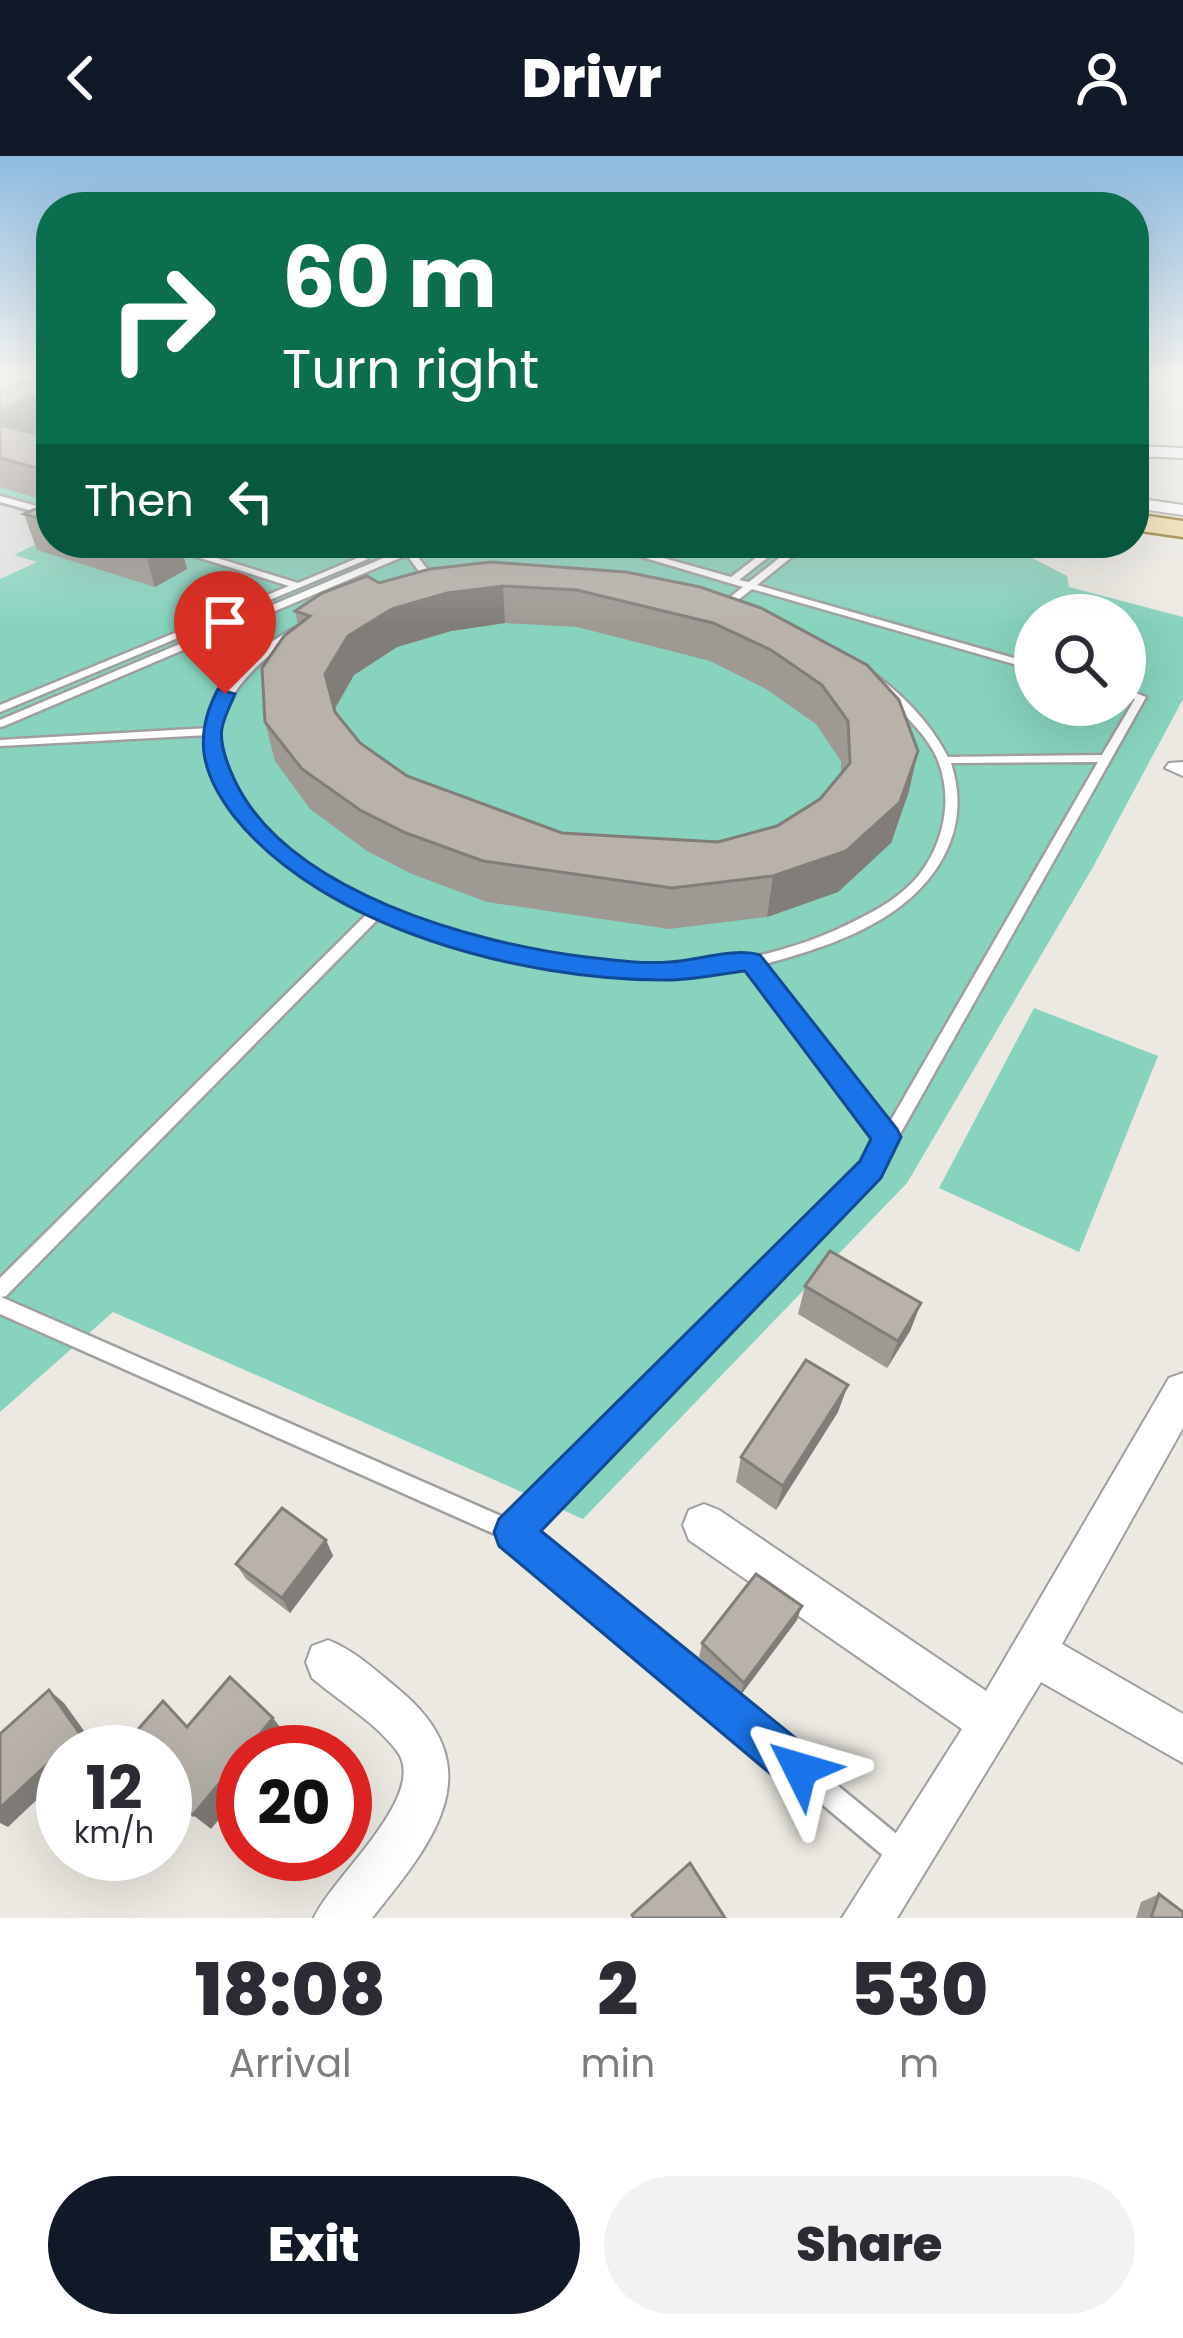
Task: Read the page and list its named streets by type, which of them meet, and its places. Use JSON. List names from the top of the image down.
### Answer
{
  "page": {
    "header": "Drivr",
    "turn": ["60 m", "Turn right"],
    "then": "Then",
    "speed": "12 km/h",
    "limit": "20",
    "eta": [
      "18:08",
      "Arrival",
      "2",
      "min",
      "530",
      "m"
    ],
    "buttons": ["Exit", "Share"]
  }
}
